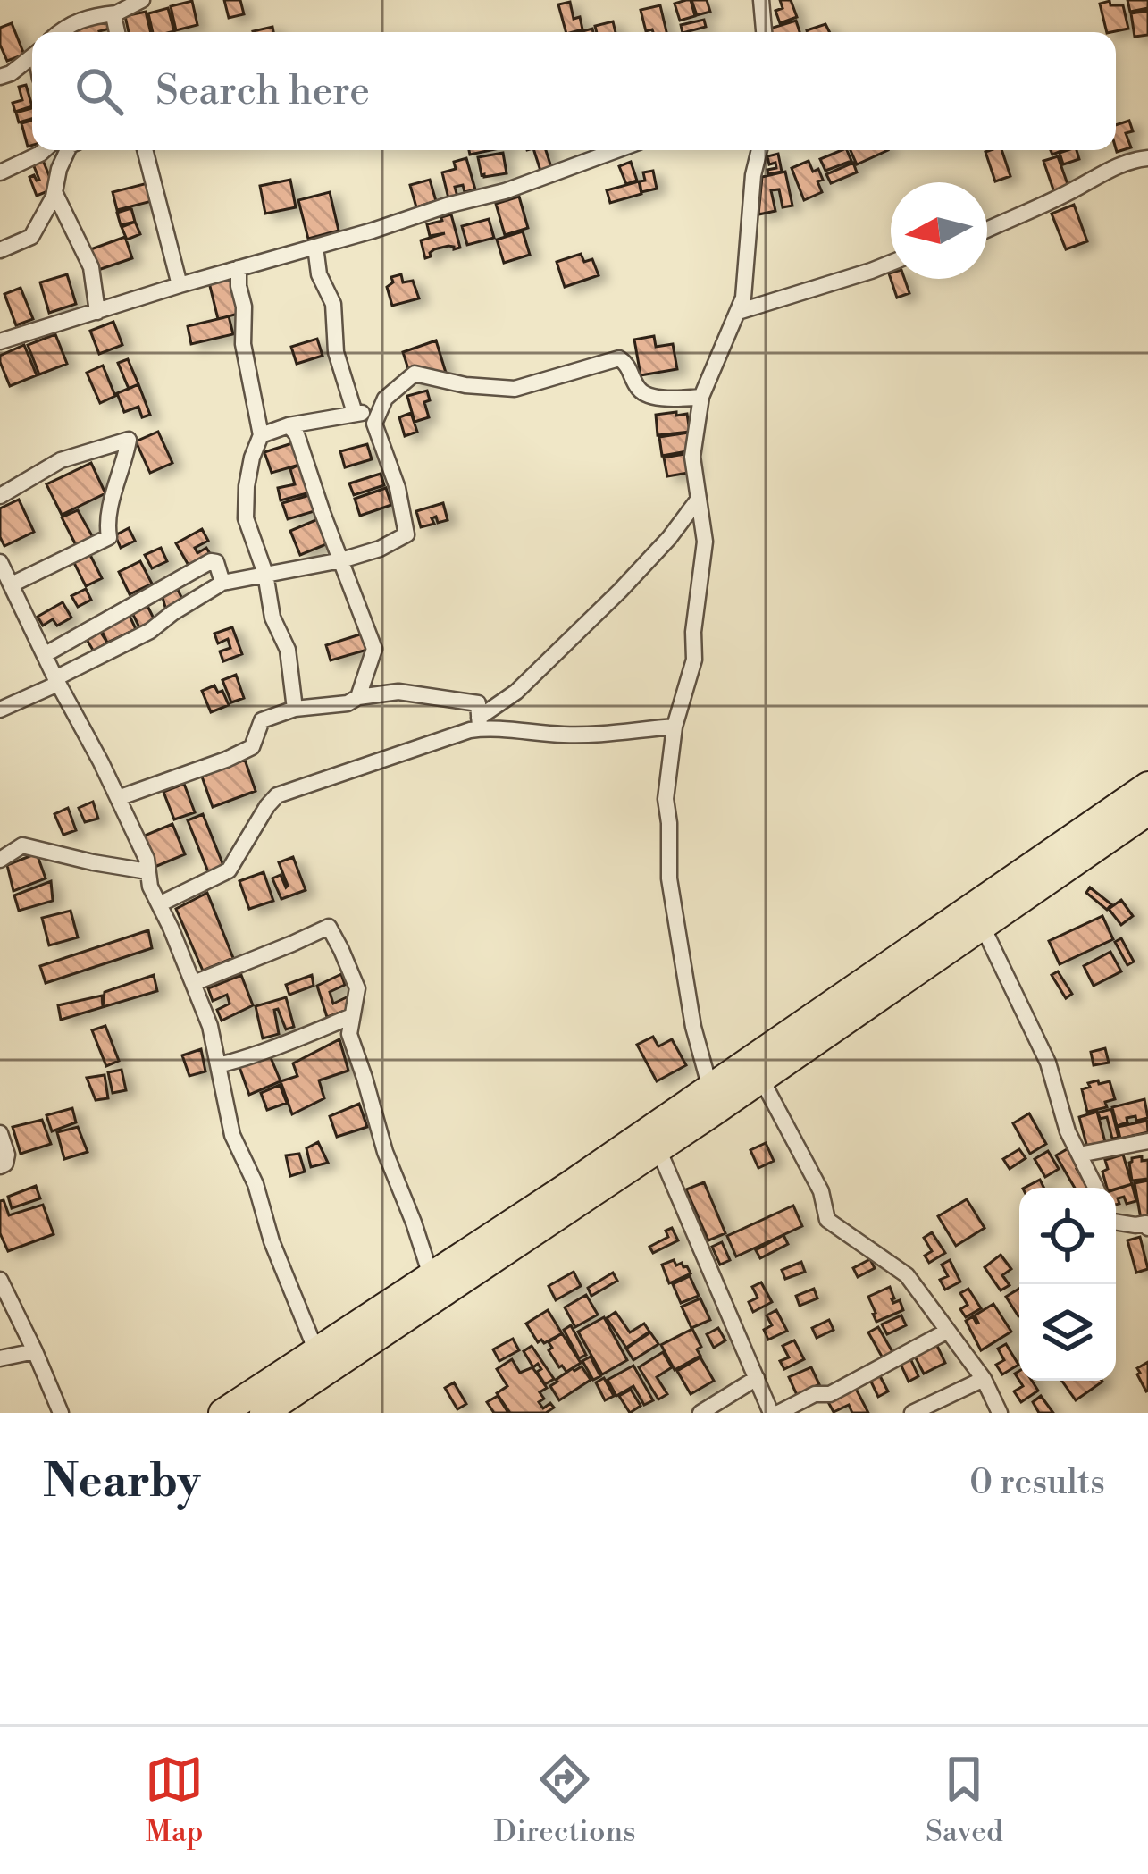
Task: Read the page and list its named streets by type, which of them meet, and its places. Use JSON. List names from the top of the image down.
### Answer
{
  "north": "left",
  "page": {
    "search": "Search here",
    "heading": ["Nearby", "0 results"],
    "nav": ["Map", "Directions", "Saved"]
  }
}
